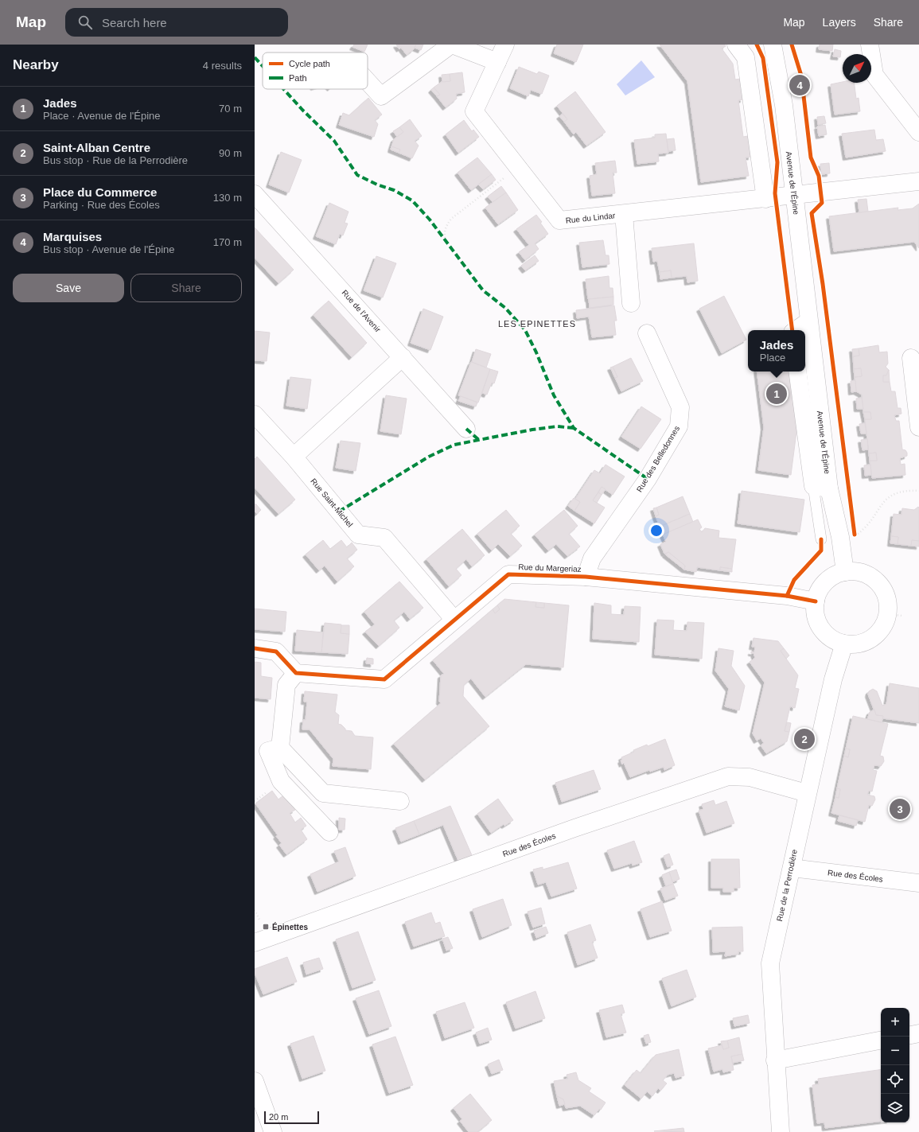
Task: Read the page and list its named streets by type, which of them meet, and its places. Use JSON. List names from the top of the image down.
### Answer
{
  "streets": {
    "street": [
      "Avenue de l'Épine",
      "Rue du Lindar",
      "Rue de l'Avenir",
      "Rue des Belledonnes",
      "Rue Saint-Michel",
      "Rue du Margeriaz",
      "Rue des Écoles",
      "Rue de la Perrodière"
    ]
  },
  "crossings": [
    ["Avenue de l'Épine", "Rue du Lindar"],
    ["Avenue de l'Épine", "Rue du Margeriaz"],
    ["Avenue de l'Épine", "Rue de la Perrodière"],
    ["Rue des Belledonnes", "Rue du Margeriaz"],
    ["Rue Saint-Michel", "Rue du Margeriaz"],
    ["Rue du Margeriaz", "Rue de la Perrodière"],
    ["Rue des Écoles", "Rue de la Perrodière"]
  ],
  "districts": ["LES EPINETTES"],
  "places": {
    "transit": ["Épinettes"]
  },
  "legend": ["Cycle path", "Path"],
  "scale_bar": "20 m",
  "north": "top right",
  "page": {
    "header": "Map",
    "search": "Search here",
    "nav": ["Map", "Layers", "Share"],
    "heading": ["Nearby", "4 results"],
    "pins": [
      "4",
      "1",
      "2",
      "3"
    ],
    "list": [
      {
        "mark": "1",
        "name": "Jades",
        "note": "Place · Avenue de l'Épine",
        "value": "70 m"
      },
      {
        "mark": "2",
        "name": "Saint-Alban Centre",
        "note": "Bus stop · Rue de la Perrodière",
        "value": "90 m"
      },
      {
        "mark": "3",
        "name": "Place du Commerce",
        "note": "Parking · Rue des Écoles",
        "value": "130 m"
      },
      {
        "mark": "4",
        "name": "Marquises",
        "note": "Bus stop · Avenue de l'Épine",
        "value": "170 m"
      }
    ],
    "buttons": ["Save", "Share"],
    "popup": ["Jades", "Place"],
    "map_buttons": ["+", "−"],
    "scale": "20 m"
  }
}
